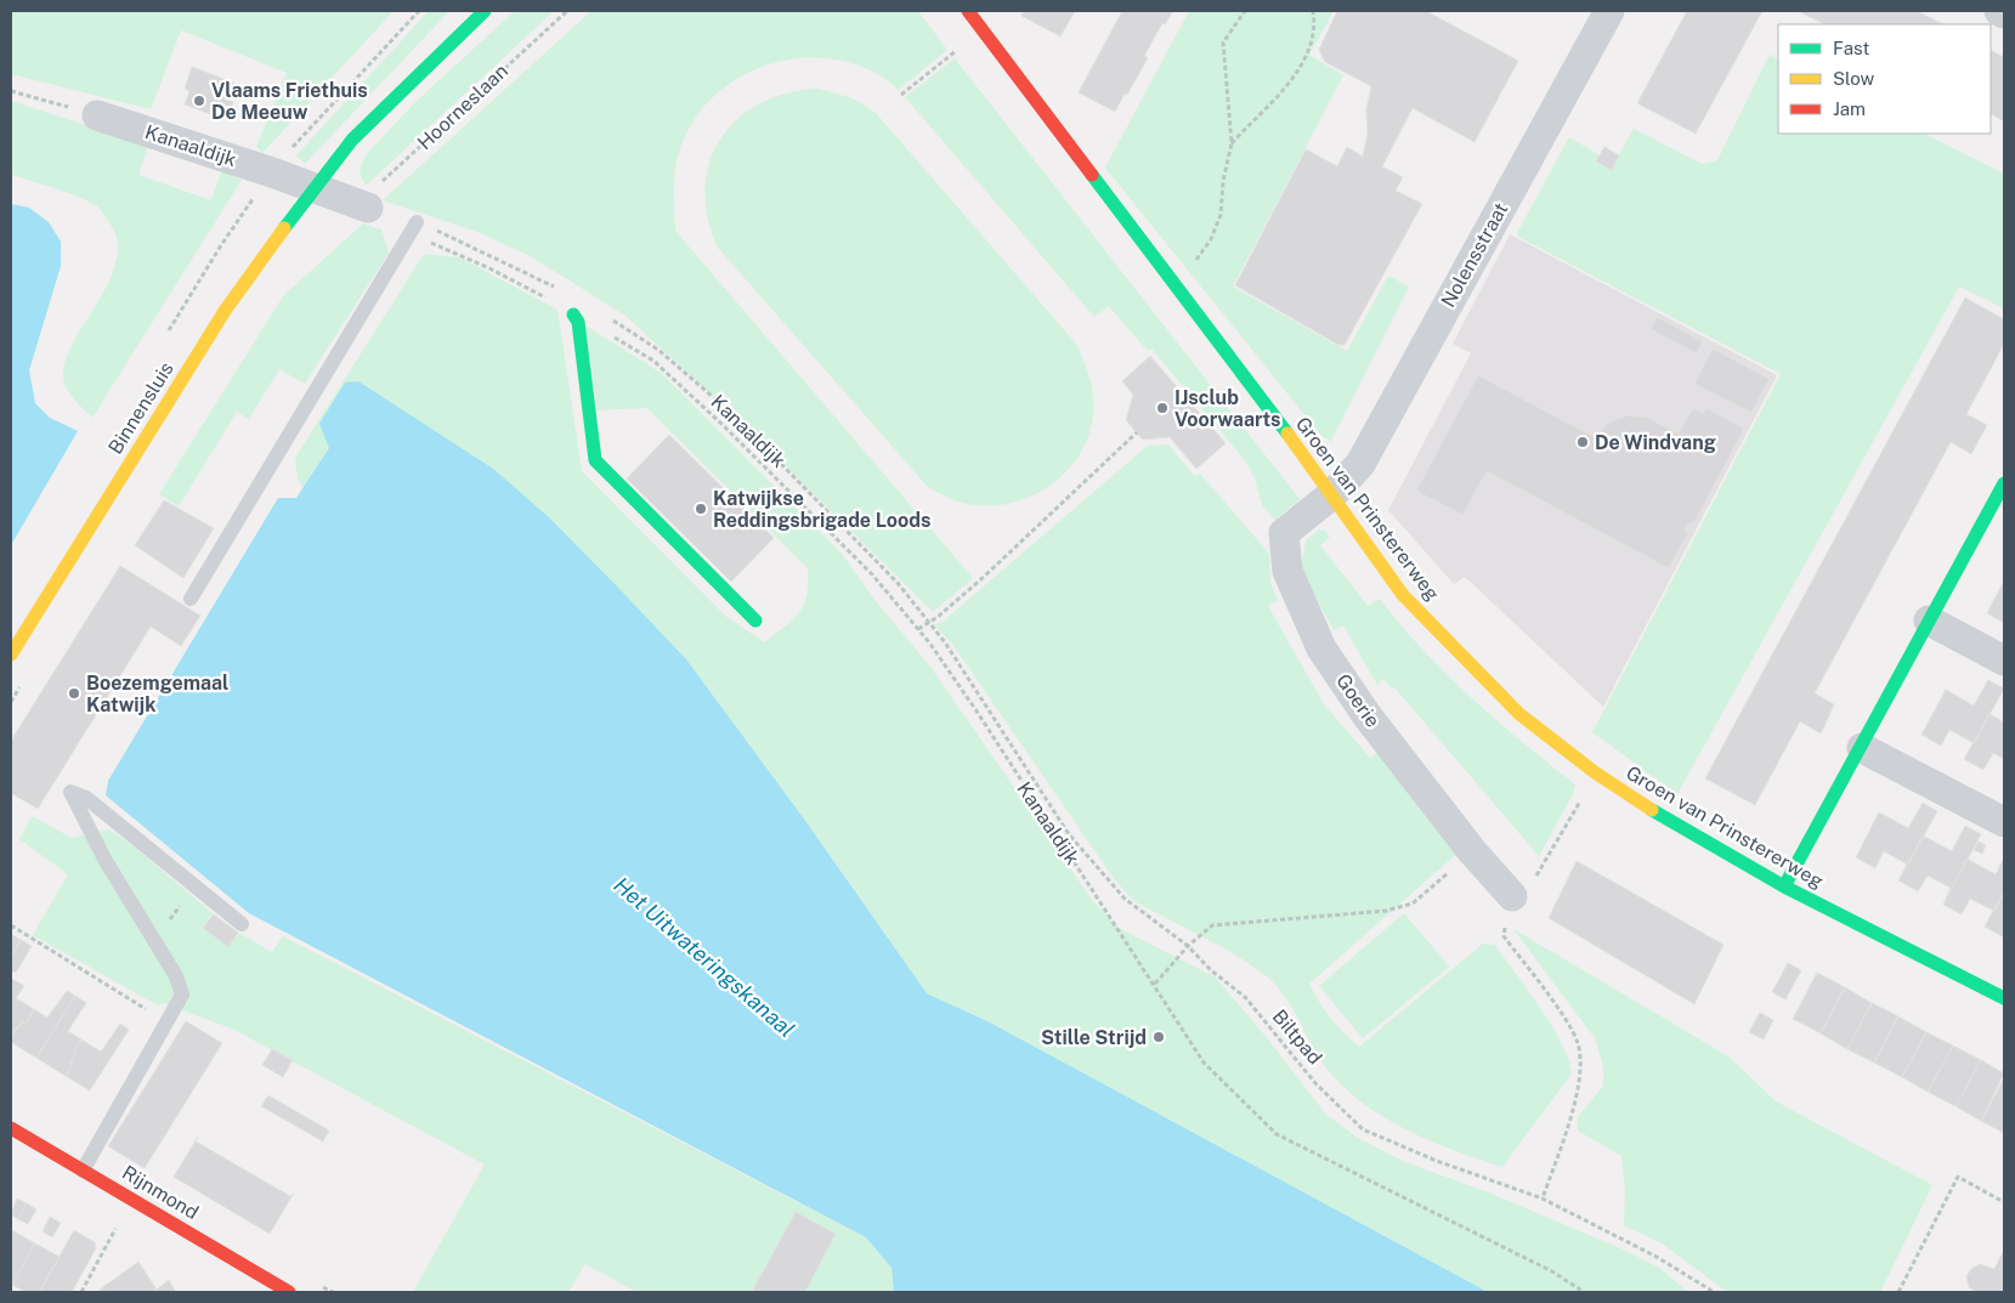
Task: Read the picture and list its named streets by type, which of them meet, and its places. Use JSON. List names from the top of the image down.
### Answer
{
  "streets": {
    "street": [
      "Kanaaldijk",
      "Nolensstraat",
      "Binnensluis",
      "Groen van Prinstererweg",
      "Goerie",
      "Rijnmond"
    ],
    "path": ["Hoorneslaan", "Biltpad"]
  },
  "crossings": [
    ["Hoorneslaan", "Kanaaldijk"],
    ["Kanaaldijk", "Binnensluis"],
    ["Kanaaldijk", "Biltpad"],
    ["Nolensstraat", "Groen van Prinstererweg"],
    ["Nolensstraat", "Goerie"],
    ["Groen van Prinstererweg", "Goerie"]
  ],
  "water": ["Het Uitwateringskanaal"],
  "places": [
    "Vlaams Friethuis De Meeuw",
    "IJsclub Voorwaarts",
    "De Windvang",
    "Katwijkse Reddingsbrigade Loods",
    "Boezemgemaal Katwijk",
    "Stille Strijd"
  ],
  "legend": ["Fast", "Slow", "Jam"]
}
